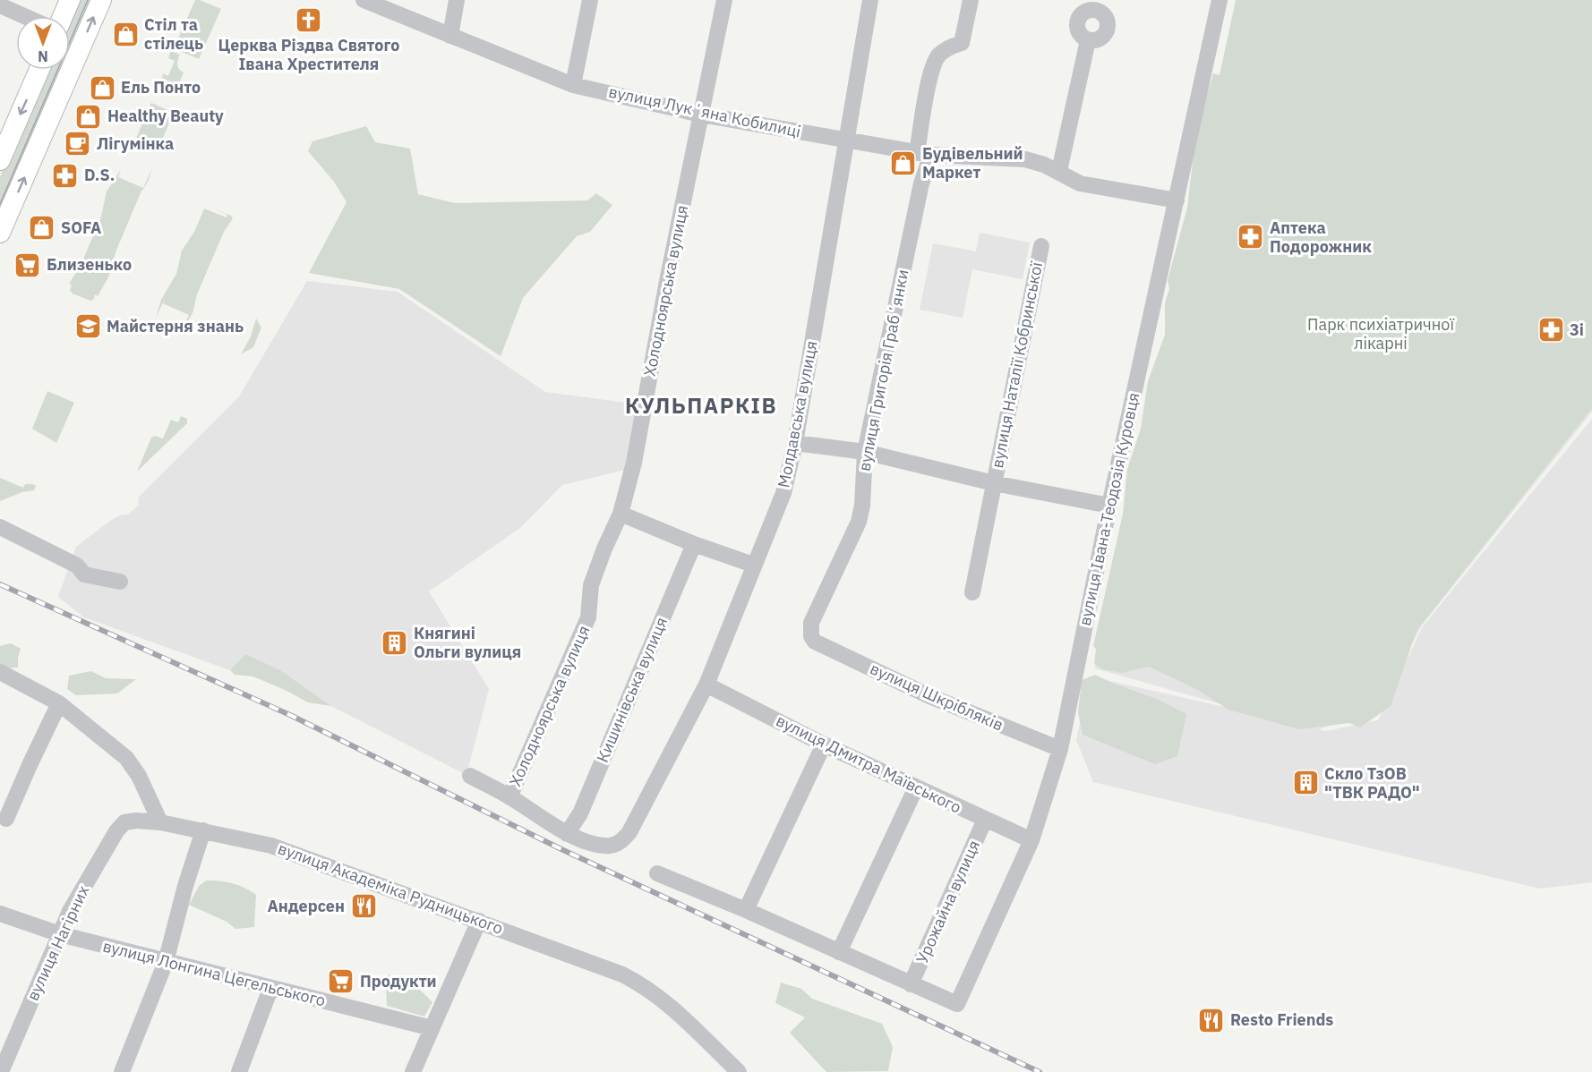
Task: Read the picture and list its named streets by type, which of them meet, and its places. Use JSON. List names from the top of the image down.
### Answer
{
  "streets": {
    "street": [
      "вулиця Лукʼяна Кобилиці",
      "Холодноярська вулиця",
      "вулиця Наталії Кобринської",
      "вулиця Григорія Грабʼянки",
      "Молдавська вулиця",
      "вулиця Івана-Теодозія Куровця",
      "Кишинівська вулиця",
      "вулиця Шкрібляків",
      "вулиця Дмитра Маївського",
      "вулиця Академіка Рудницького",
      "Урожайна вулиця",
      "вулиця Нагірних",
      "вулиця Лонгина Цегельського"
    ]
  },
  "crossings": [
    ["вулиця Лукʼяна Кобилиці", "Холодноярська вулиця"],
    ["вулиця Лукʼяна Кобилиці", "вулиця Григорія Грабʼянки"],
    ["вулиця Лукʼяна Кобилиці", "Молдавська вулиця"],
    ["вулиця Лукʼяна Кобилиці", "вулиця Івана-Теодозія Куровця"],
    ["вулиця Наталії Кобринської", "вулиця Григорія Грабʼянки"],
    ["вулиця Наталії Кобринської", "Молдавська вулиця"],
    ["вулиця Наталії Кобринської", "вулиця Івана-Теодозія Куровця"],
    ["вулиця Григорія Грабʼянки", "вулиця Шкрібляків"],
    ["Молдавська вулиця", "Кишинівська вулиця"],
    ["Молдавська вулиця", "вулиця Дмитра Маївського"],
    ["вулиця Івана-Теодозія Куровця", "вулиця Шкрібляків"],
    ["вулиця Івана-Теодозія Куровця", "вулиця Дмитра Маївського"],
    ["вулиця Івана-Теодозія Куровця", "Урожайна вулиця"],
    ["вулиця Дмитра Маївського", "Урожайна вулиця"],
    ["вулиця Академіка Рудницького", "вулиця Нагірних"],
    ["вулиця Нагірних", "вулиця Лонгина Цегельського"]
  ],
  "districts": ["КУЛЬПАРКІВ"],
  "parks": ["Парк психіатричної лікарні"],
  "places": {
    "church": ["Церква Різдва Святого Івана Хрестителя"],
    "shop": [
      "Стіл та стілець",
      "Ель Понто",
      "Healthy Beauty",
      "Будівельний Маркет",
      "SOFA"
    ],
    "cafe": ["Лігумінка"],
    "pharmacy": ["D.S.", "Аптека Подорожник", "3і"],
    "supermarket": ["Близенько", "Продукти"],
    "school or university": ["Майстерня знань"],
    "building": ["Княгині Ольги вулиця", "Скло ТзОВ \"ТВК РАДО\""],
    "restaurant": ["Андерсен", "Resto Friends"]
  },
  "north": "bottom"
}
